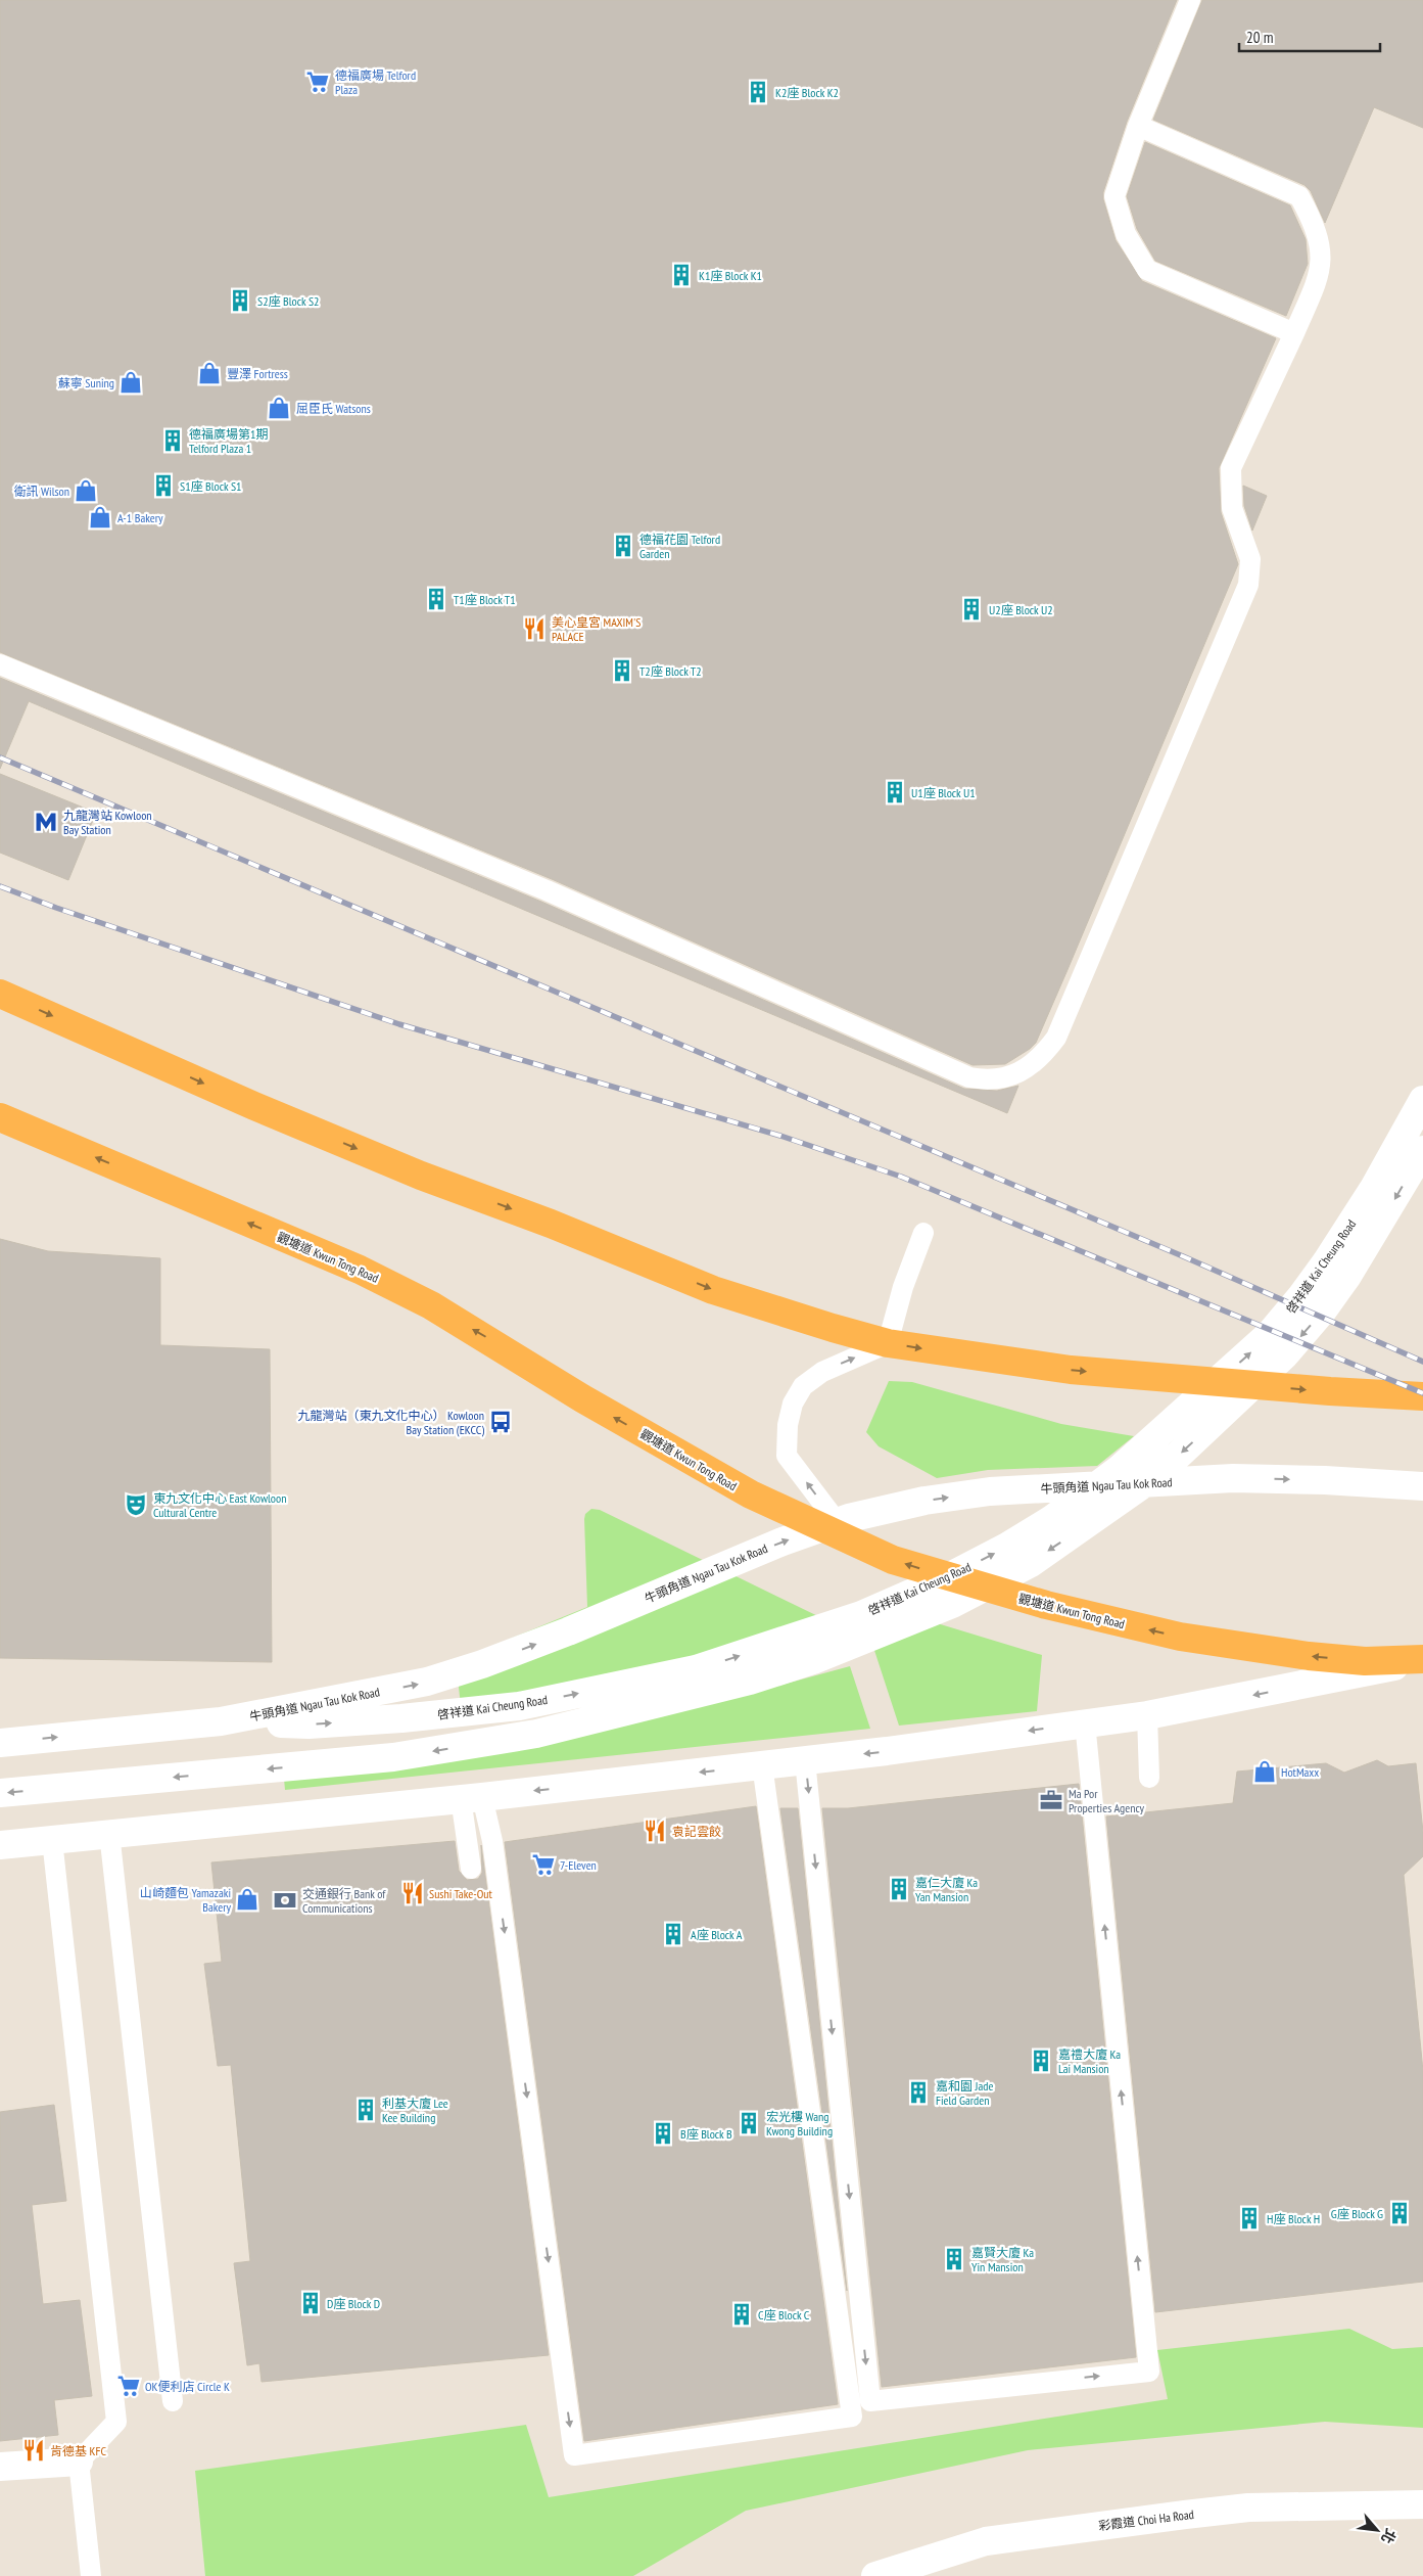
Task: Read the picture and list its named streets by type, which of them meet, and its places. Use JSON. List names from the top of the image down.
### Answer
{
  "streets": {
    "highway": ["觀塘道 Kwun Tong Road"],
    "main road": ["啓祥道 Kai Cheung Road", "牛頭角道 Ngau Tau Kok Road", "彩霞道 Choi Ha Road"]
  },
  "crossings": [
    ["啓祥道 Kai Cheung Road", "牛頭角道 Ngau Tau Kok Road"]
  ],
  "places": {
    "supermarket": ["德福廣場 Telford Plaza", "7-Eleven", "OK便利店 Circle K"],
    "building": [
      "K2座 Block K2",
      "K1座 Block K1",
      "S2座 Block S2",
      "德福廣場第1期 Telford Plaza 1",
      "S1座 Block S1",
      "德福花園 Telford Garden",
      "T1座 Block T1",
      "U2座 Block U2",
      "T2座 Block T2",
      "U1座 Block U1",
      "嘉仁大廈 Ka Yan Mansion",
      "A座 Block A",
      "嘉禮大廈 Ka Lai Mansion",
      "嘉和園 Jade Field Garden",
      "利基大廈 Lee Kee Building",
      "宏光樓 Wang Kwong Building",
      "B座 Block B",
      "G座 Block G",
      "H座 Block H",
      "嘉賢大廈 Ka Yin Mansion",
      "D座 Block D",
      "C座 Block C"
    ],
    "shop": [
      "豐澤 Fortress",
      "蘇寧 Suning",
      "屈臣氏 Watsons",
      "衛訊 Wilson",
      "A-1 Bakery",
      "HotMaxx",
      "山崎麵包 Yamazaki Bakery"
    ],
    "restaurant": [
      "美心皇宮 MAXIM'S PALACE",
      "袁記雲餃",
      "Sushi Take-Out",
      "肯德基 KFC"
    ],
    "metro station": ["九龍灣站 Kowloon Bay Station"],
    "bus stop": ["九龍灣站（東九文化中心） Kowloon Bay Station (EKCC)"],
    "theatre": ["東九文化中心 East Kowloon Cultural Centre"],
    "office": ["Ma Por Properties Agency"],
    "bank": ["交通銀行 Bank of Communications"]
  },
  "scale_bar": "20 m",
  "north": "bottom right"
}
